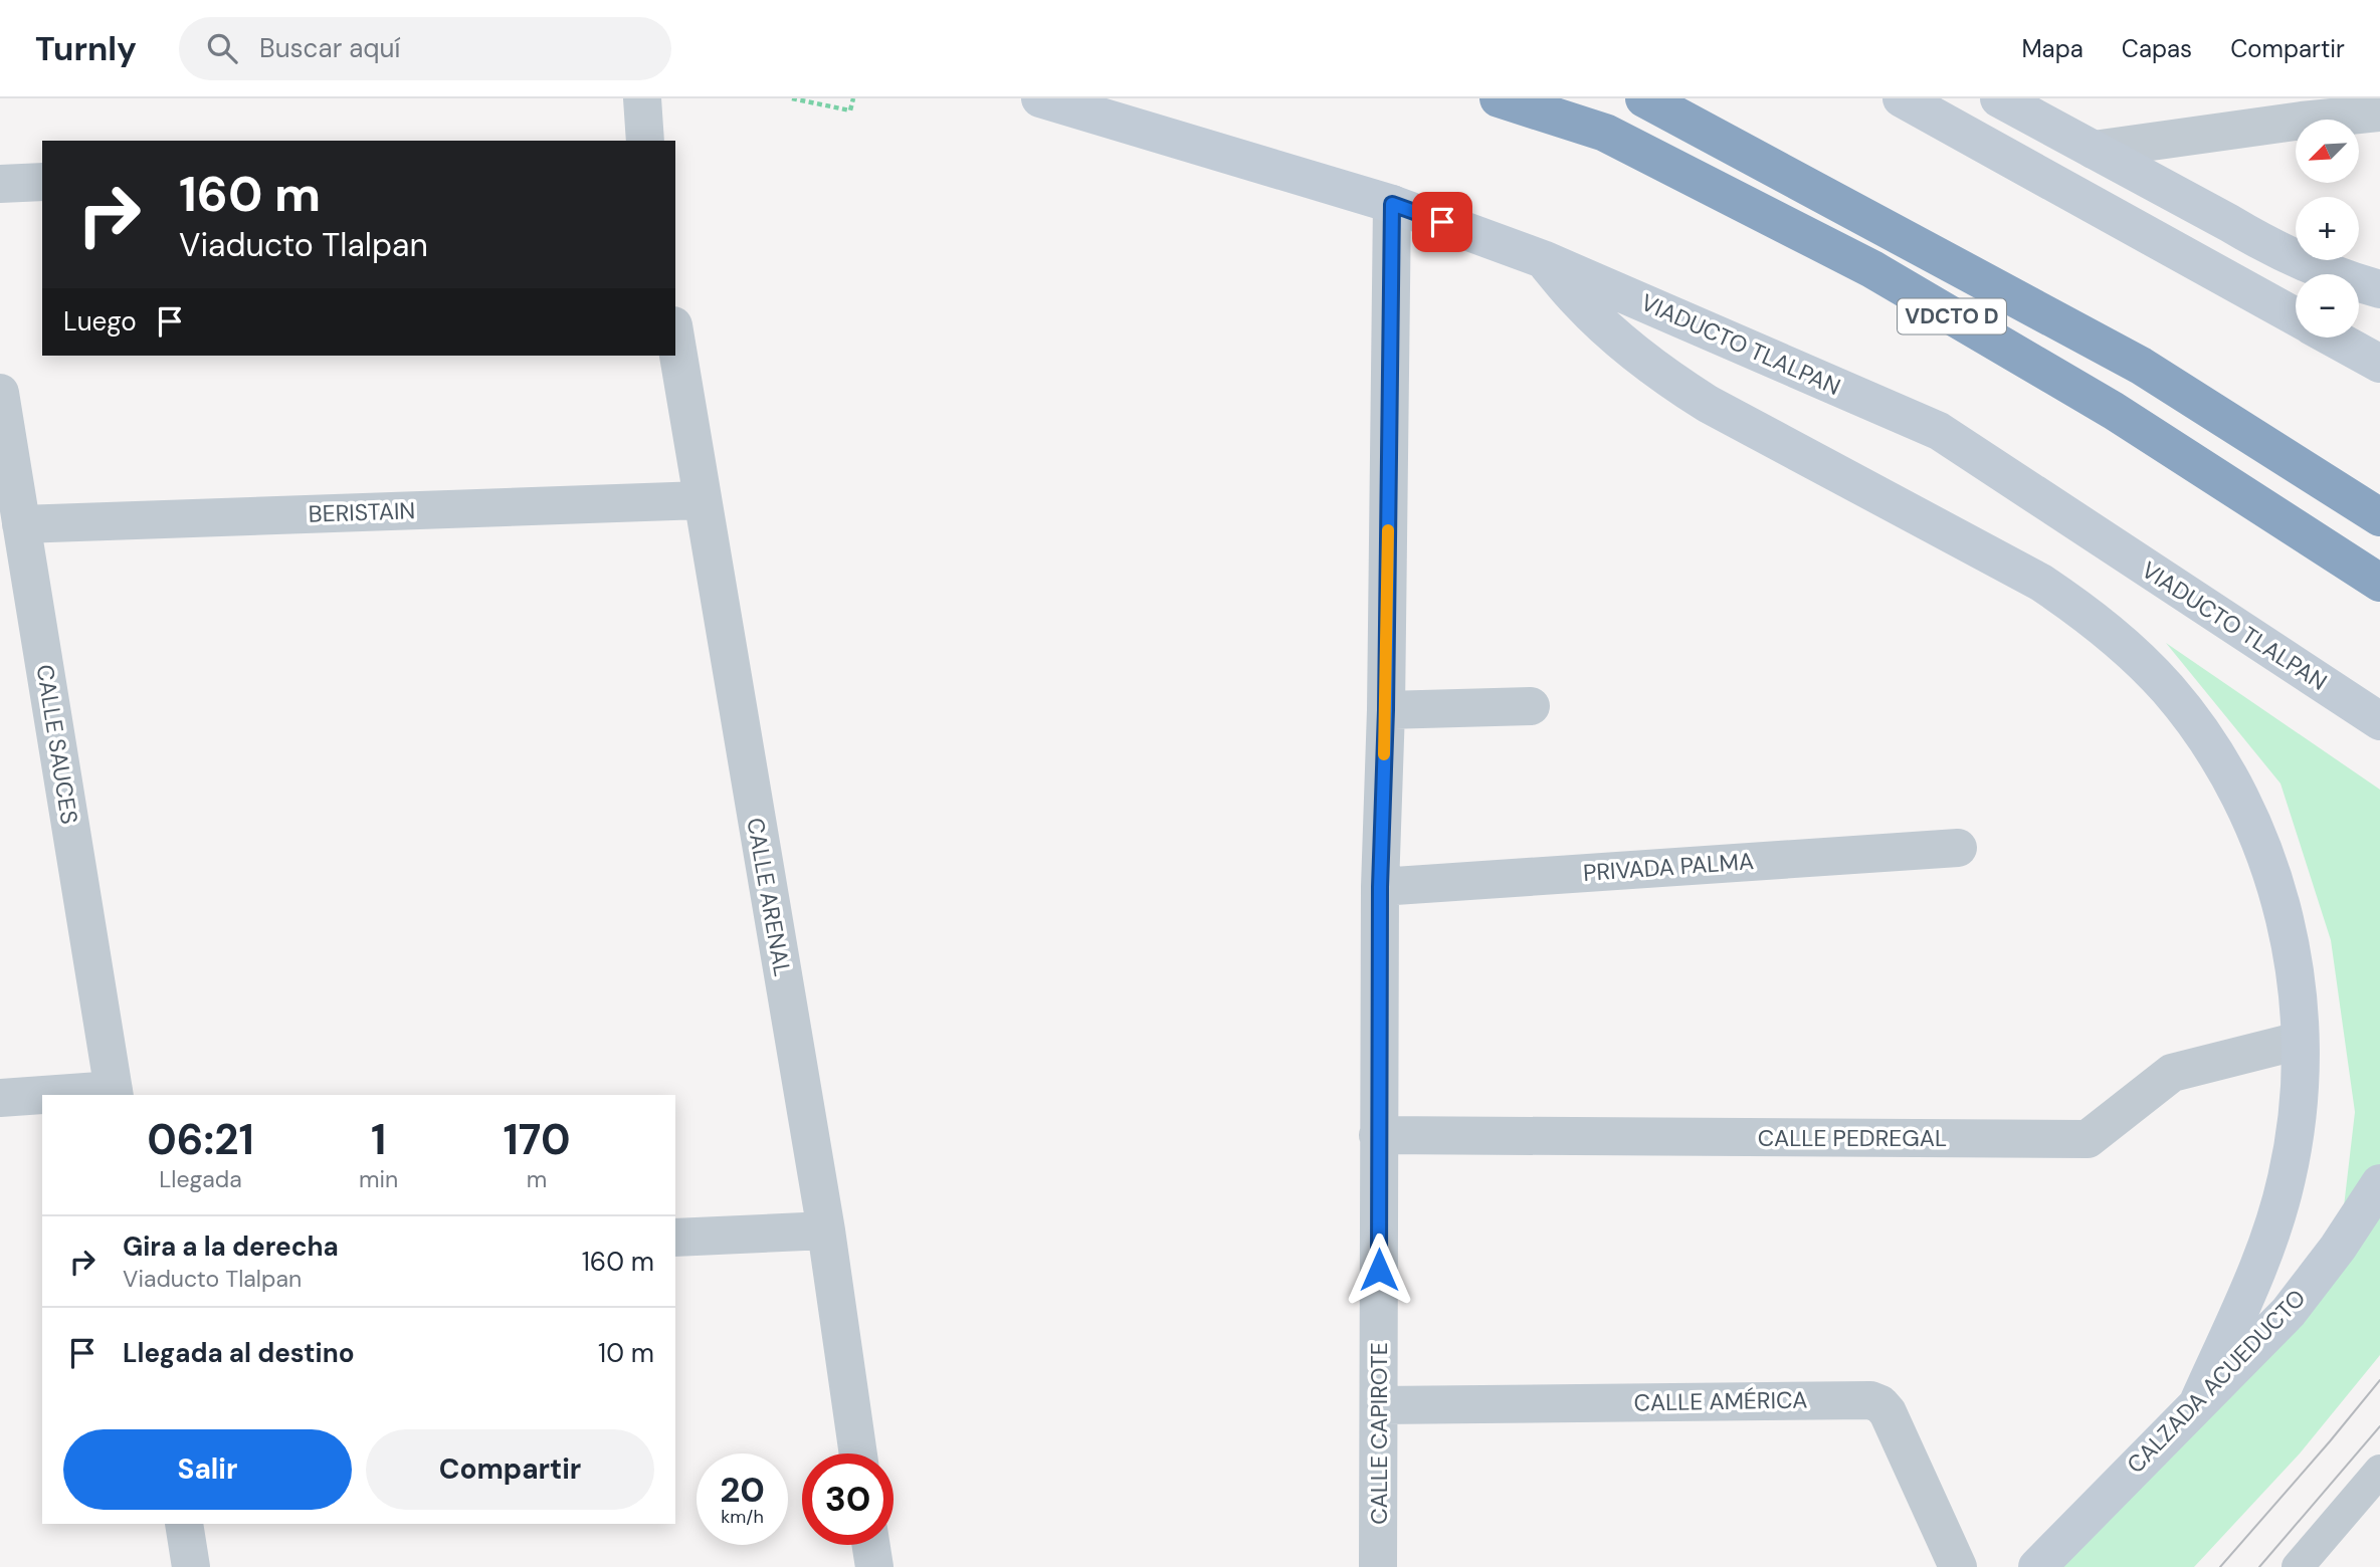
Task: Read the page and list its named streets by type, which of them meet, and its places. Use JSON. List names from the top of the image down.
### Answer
{
  "streets": {
    "highway": ["VDCTO D"],
    "main road": ["VIADUCTO TLALPAN", "CALZADA ACUEDUCTO"],
    "street": [
      "BERISTAIN",
      "CALLE SAUCES",
      "PRIVADA PALMA",
      "CALLE ARENAL",
      "CALLE PEDREGAL",
      "CALLE AMÉRICA",
      "CALLE CAPIROTE"
    ]
  },
  "crossings": [
    ["VIADUCTO TLALPAN", "CALLE CAPIROTE"],
    ["BERISTAIN", "CALLE SAUCES"],
    ["BERISTAIN", "CALLE ARENAL"],
    ["PRIVADA PALMA", "CALLE CAPIROTE"],
    ["CALLE PEDREGAL", "CALLE CAPIROTE"],
    ["CALLE AMÉRICA", "CALLE CAPIROTE"]
  ],
  "north": "bottom left",
  "page": {
    "header": "Turnly",
    "search": "Buscar aquí",
    "nav": ["Mapa", "Capas", "Compartir"],
    "map_buttons": ["+", "−"],
    "turn": ["160 m", "Viaducto Tlalpan"],
    "then": "Luego",
    "eta": [
      "06:21",
      "Llegada",
      "1",
      "min",
      "170",
      "m"
    ],
    "list": [
      {
        "name": "Gira a la derecha",
        "note": "Viaducto Tlalpan",
        "value": "160 m"
      },
      {
        "name": "Llegada al destino",
        "value": "10 m"
      }
    ],
    "buttons": ["Salir", "Compartir"],
    "speed": "20 km/h",
    "limit": "30"
  }
}
